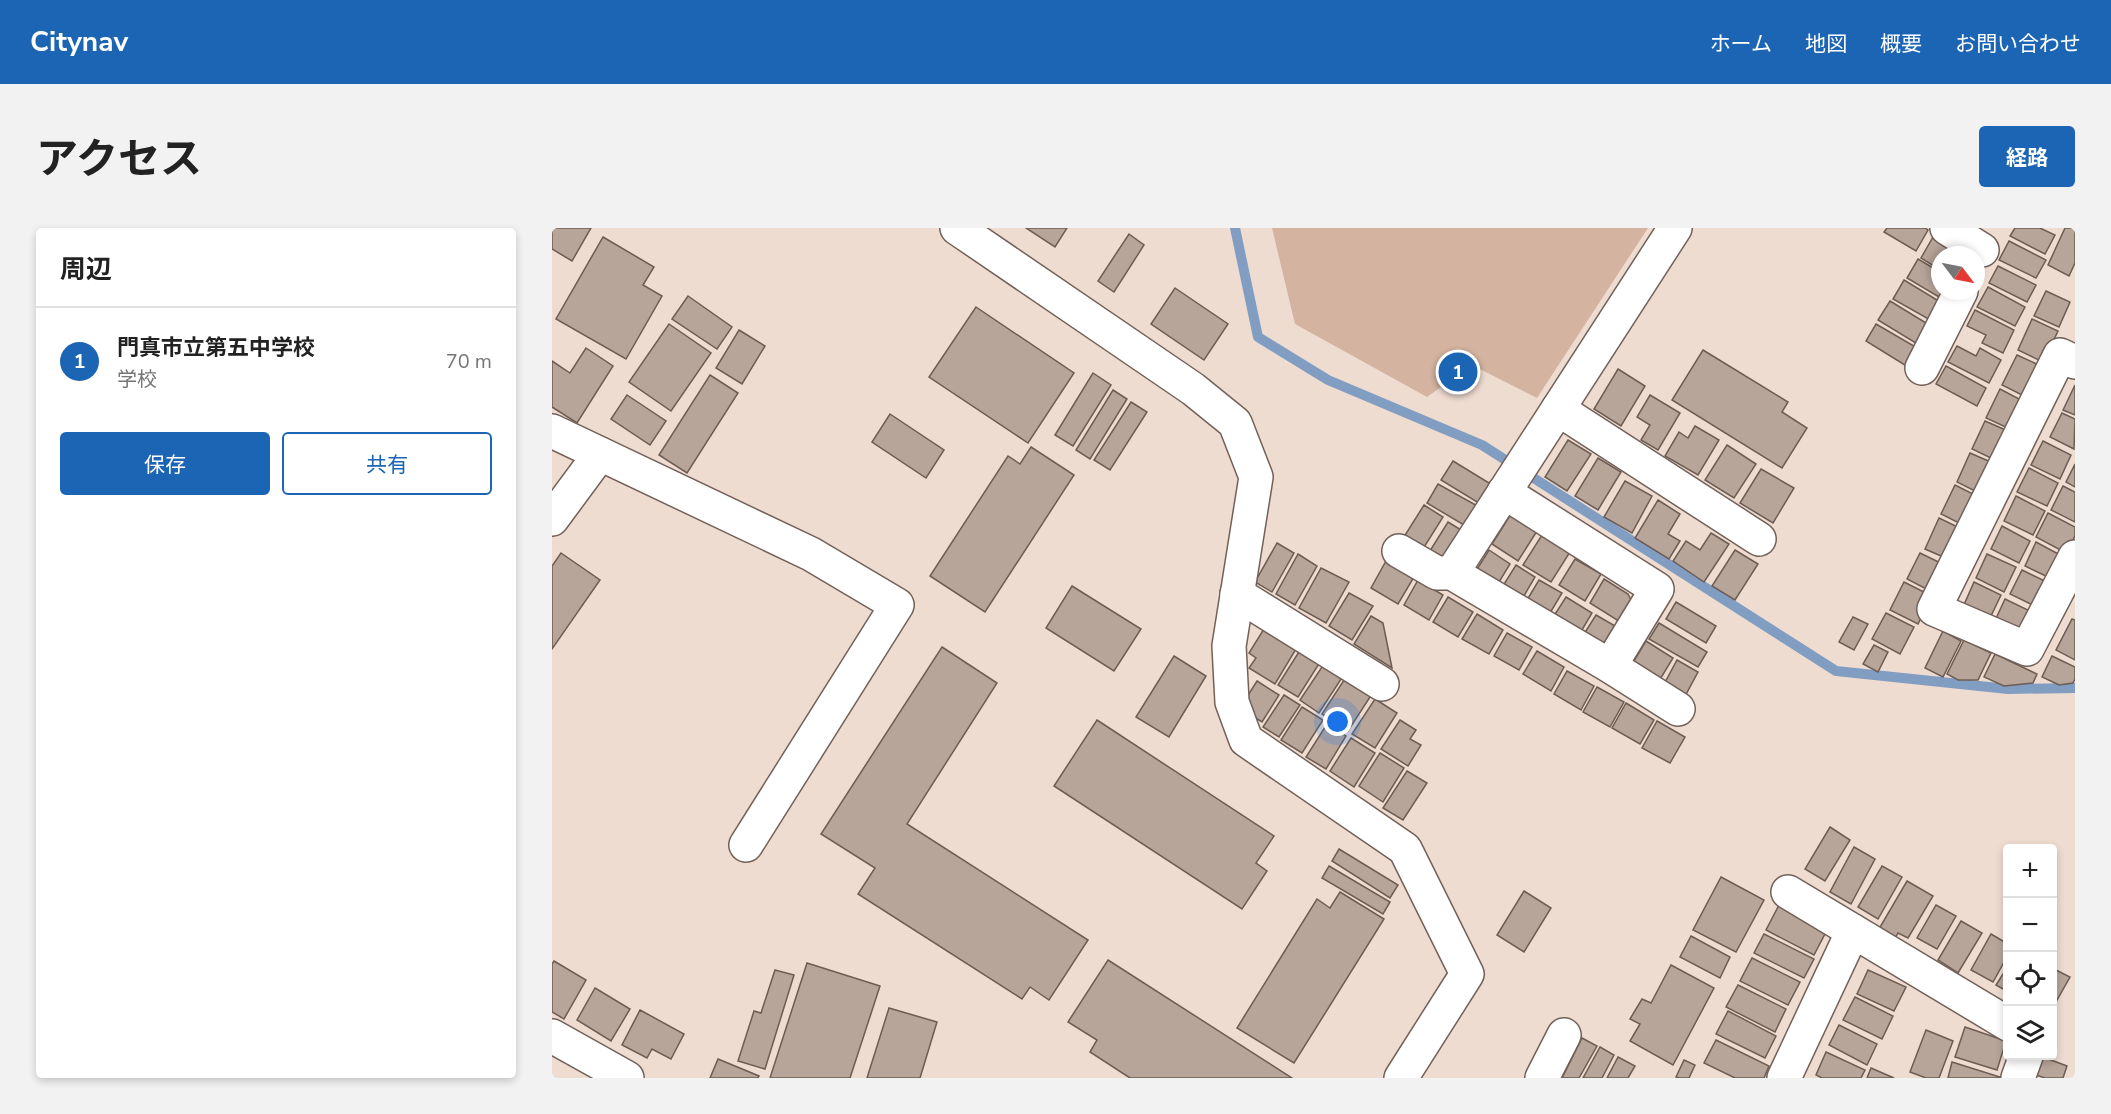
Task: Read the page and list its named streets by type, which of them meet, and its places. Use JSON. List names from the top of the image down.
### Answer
{
  "north": "bottom right",
  "page": {
    "header": "Citynav",
    "nav": [
      "ホーム",
      "地図",
      "概要",
      "お問い合わせ"
    ],
    "title": "アクセス",
    "buttons": [
      "経路",
      ["保存", "共有"]
    ],
    "heading": "周辺",
    "list": [
      {
        "mark": "1",
        "name": "門真市立第五中学校",
        "note": "学校",
        "value": "70 m"
      }
    ],
    "pins": "1",
    "map_buttons": ["+", "−"]
  }
}
